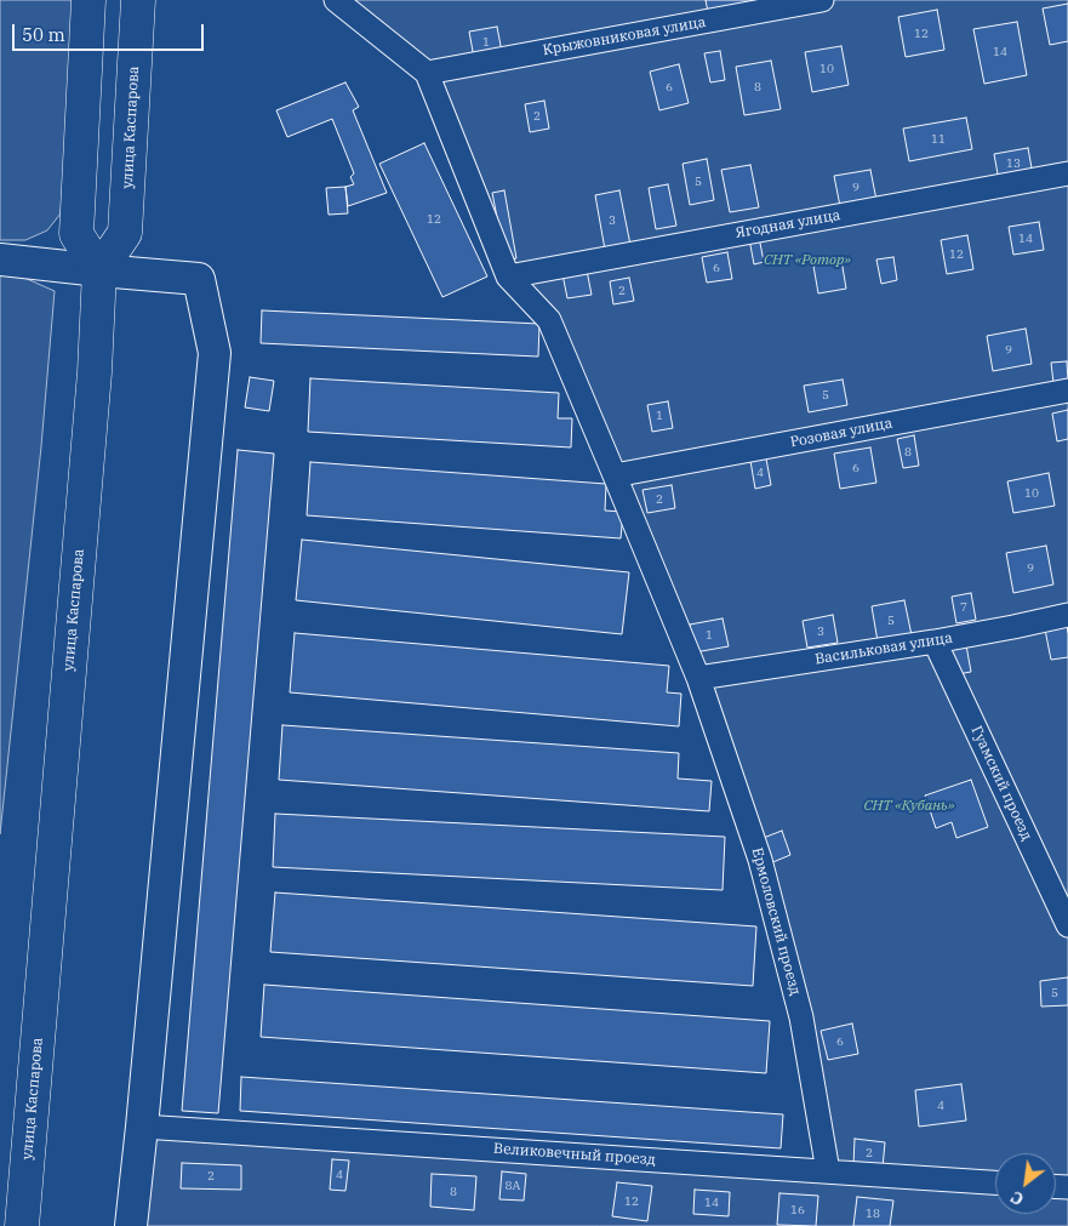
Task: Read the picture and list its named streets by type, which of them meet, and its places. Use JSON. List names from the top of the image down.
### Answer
{
  "streets": {
    "main road": ["улица Каспарова"],
    "street": [
      "Крыжовниковая улица",
      "Ягодная улица",
      "Розовая улица",
      "Васильковая улица",
      "Гуамский проезд",
      "Ермоловский проезд",
      "Великовечный проезд"
    ]
  },
  "crossings": [
    ["Ягодная улица", "Ермоловский проезд"],
    ["Розовая улица", "Ермоловский проезд"],
    ["Васильковая улица", "Гуамский проезд"],
    ["Васильковая улица", "Ермоловский проезд"],
    ["Ермоловский проезд", "Великовечный проезд"]
  ],
  "parks": ["СНТ «Ротор»", "СНТ «Кубань»"],
  "house_numbers": [
    "12",
    "1",
    "14",
    "10",
    "6",
    "8",
    "2",
    "11",
    "13",
    "5",
    "9",
    "12",
    "3",
    "14",
    "12",
    "6",
    "2",
    "9",
    "5",
    "1",
    "8",
    "6",
    "4",
    "10",
    "2",
    "9",
    "7",
    "5",
    "3",
    "1",
    "5",
    "6",
    "4",
    "2",
    "4",
    "2",
    "8А",
    "8",
    "12",
    "14",
    "16",
    "18"
  ],
  "scale_bar": "50 m",
  "north": "bottom left"
}
